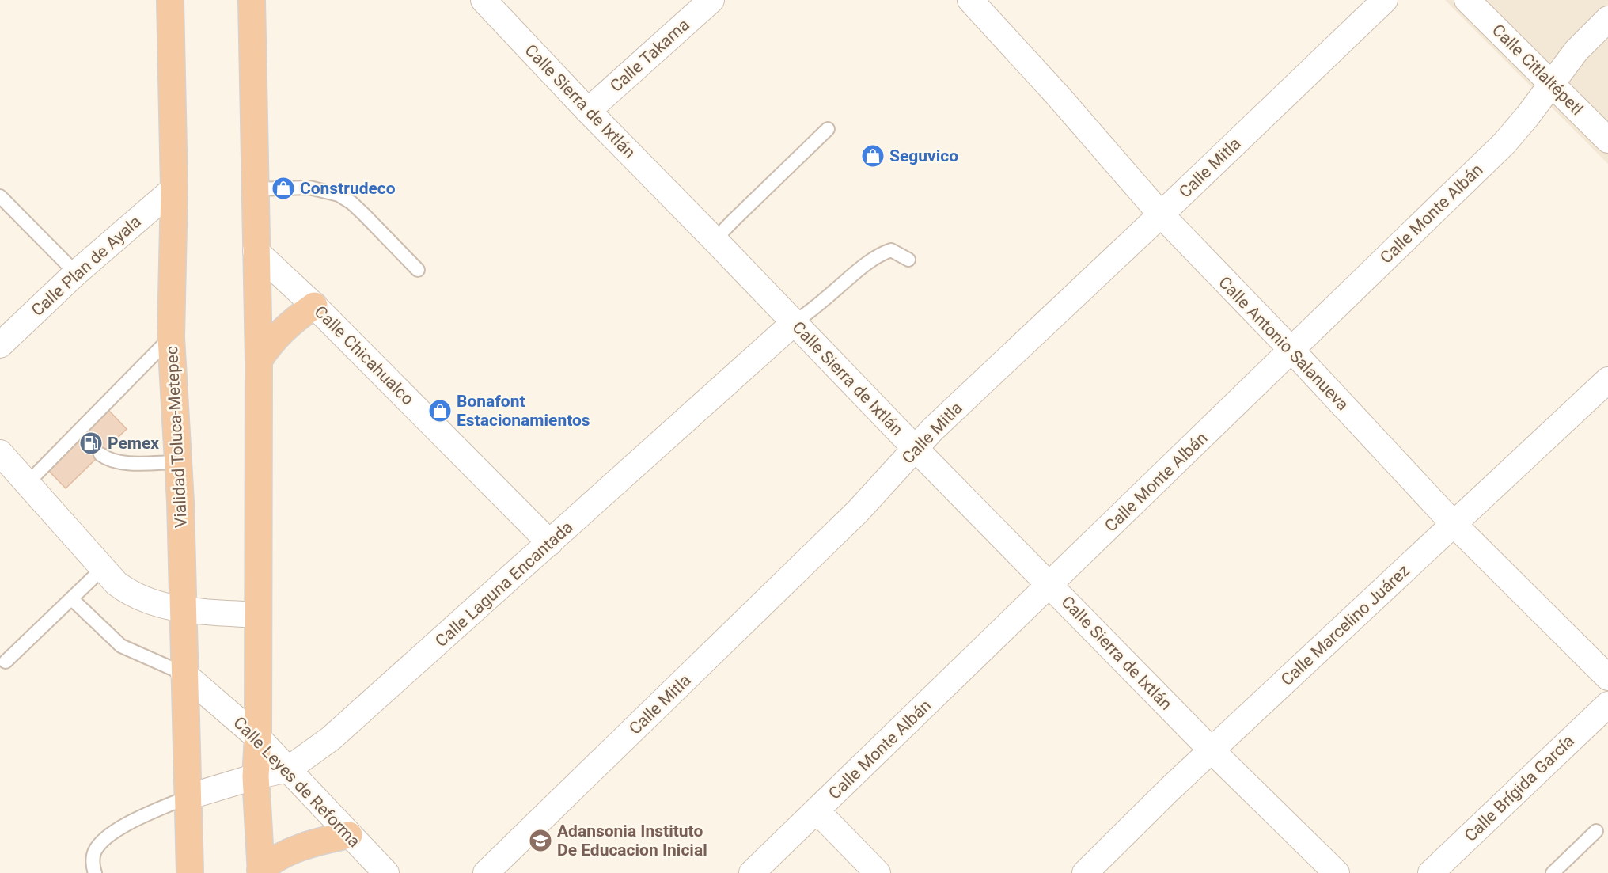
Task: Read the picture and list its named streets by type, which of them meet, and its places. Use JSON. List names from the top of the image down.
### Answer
{
  "streets": {
    "highway": ["Vialidad Toluca-Metepec"],
    "street": [
      "Calle Takama",
      "Calle Citlaltépetl",
      "Calle Sierra de Ixtlán",
      "Calle Mitla",
      "Calle Monte Albán",
      "Calle Plan de Ayala",
      "Calle Antonio Salanueva",
      "Calle Chicahualco",
      "Calle Laguna Encantada",
      "Calle Marcelino Juárez",
      "Calle Leyes de Reforma",
      "Calle Brígida García"
    ]
  },
  "crossings": [
    ["Calle Takama", "Calle Sierra de Ixtlán"],
    ["Calle Citlaltépetl", "Calle Monte Albán"],
    ["Calle Sierra de Ixtlán", "Calle Mitla"],
    ["Calle Sierra de Ixtlán", "Calle Monte Albán"],
    ["Calle Sierra de Ixtlán", "Calle Laguna Encantada"],
    ["Calle Sierra de Ixtlán", "Calle Marcelino Juárez"],
    ["Calle Mitla", "Calle Antonio Salanueva"],
    ["Calle Monte Albán", "Calle Antonio Salanueva"],
    ["Calle Plan de Ayala", "Vialidad Toluca-Metepec"],
    ["Calle Antonio Salanueva", "Calle Marcelino Juárez"],
    ["Calle Chicahualco", "Calle Laguna Encantada"],
    ["Vialidad Toluca-Metepec", "Calle Laguna Encantada"],
    ["Vialidad Toluca-Metepec", "Calle Leyes de Reforma"],
    ["Calle Laguna Encantada", "Calle Leyes de Reforma"]
  ],
  "places": {
    "shop": ["Seguvico", "Construdeco", "Bonafont Estacionamientos"],
    "fuel station": ["Pemex"],
    "school or university": ["Adansonia Instituto De Educacion Inicial"]
  }
}
